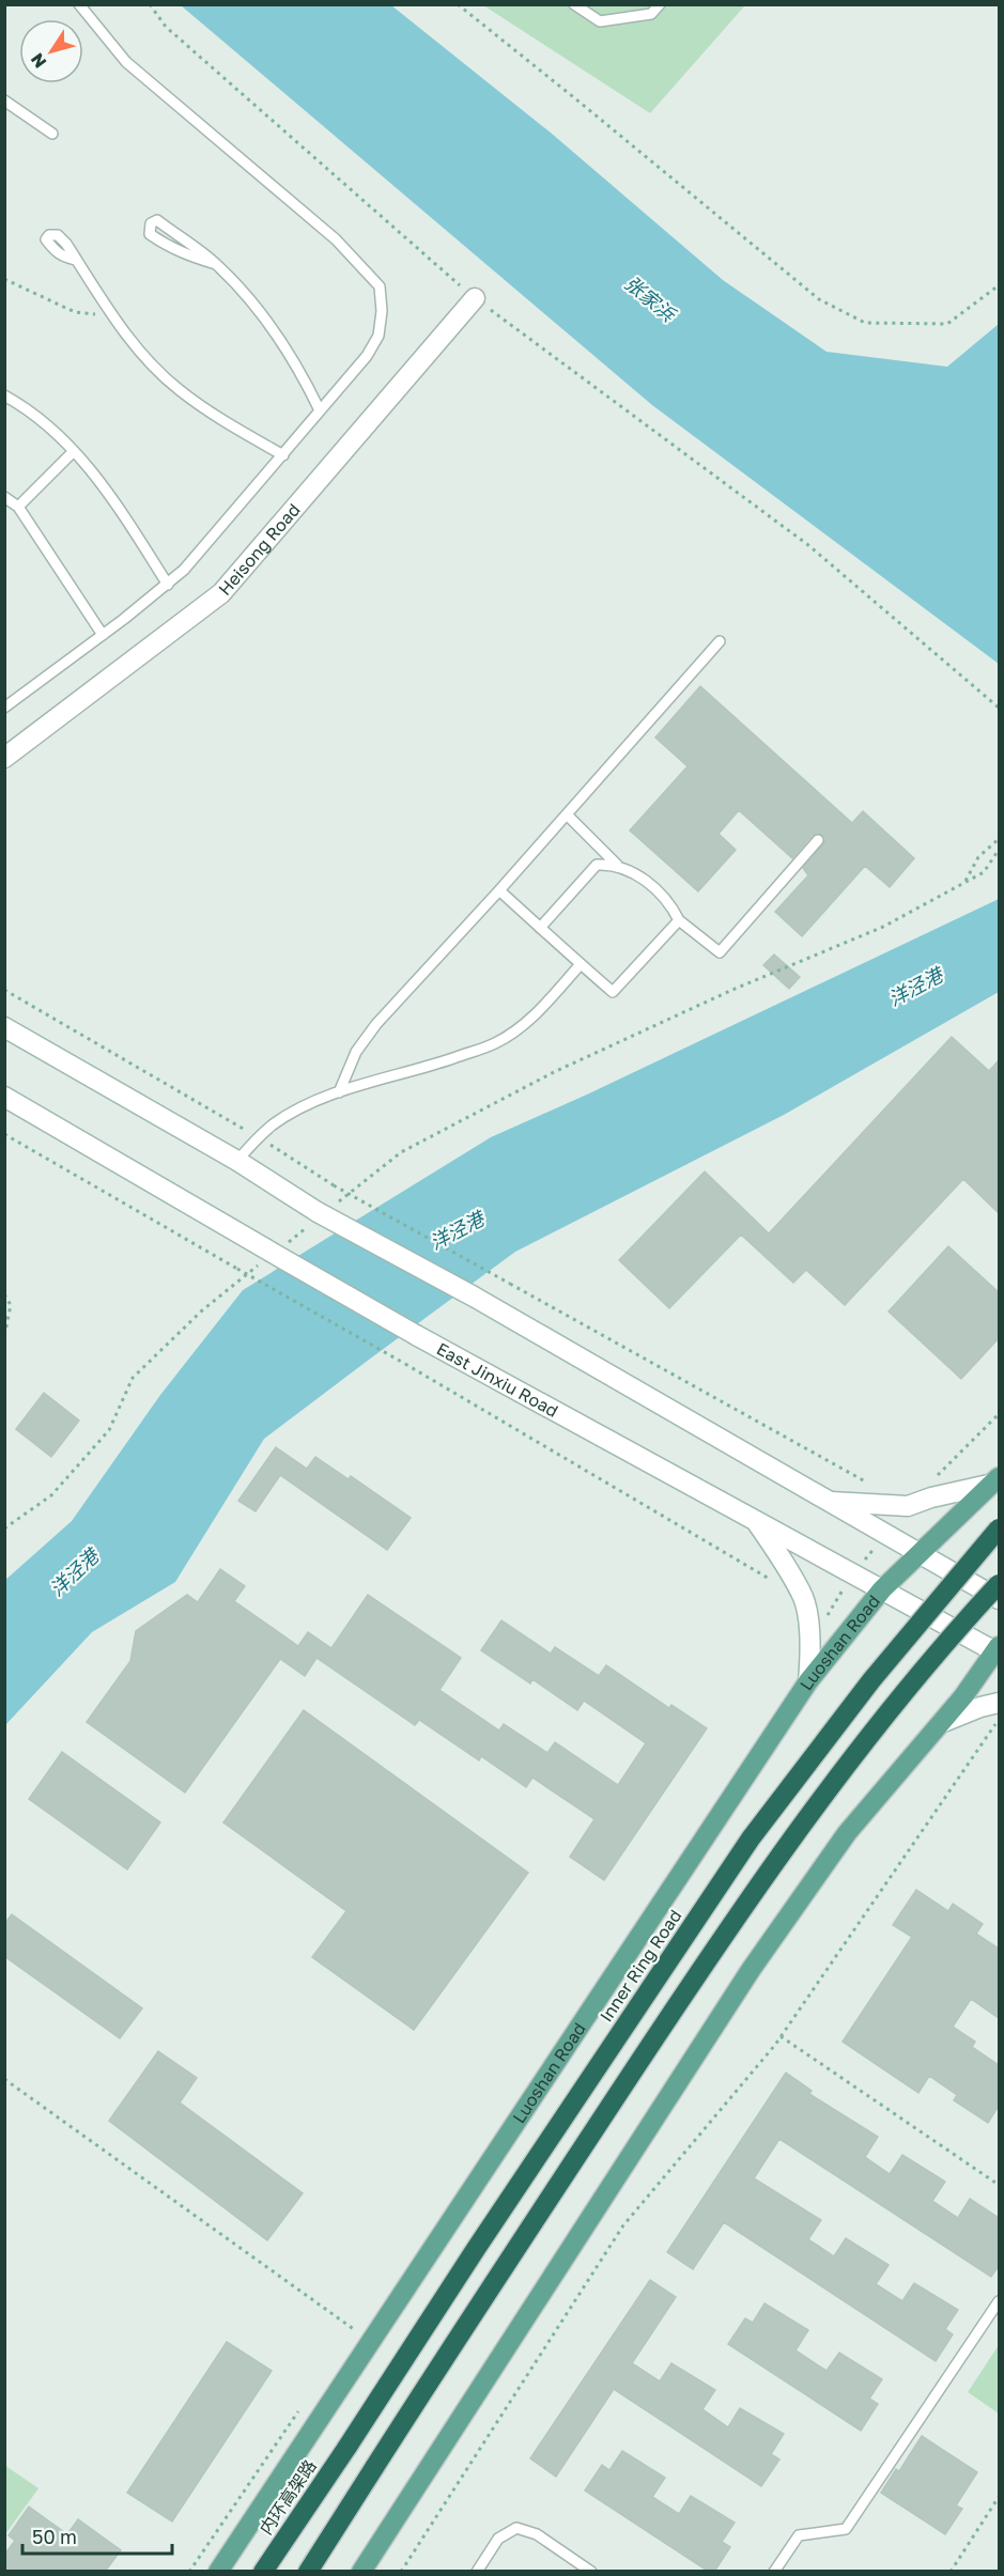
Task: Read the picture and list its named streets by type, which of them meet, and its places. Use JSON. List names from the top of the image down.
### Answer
{
  "streets": {
    "highway": ["Inner Ring Road", "内环高架路"],
    "main road": ["Heisong Road", "East Jinxiu Road", "Luoshan Road"]
  },
  "crossings": [
    ["East Jinxiu Road", "Luoshan Road"],
    ["Inner Ring Road", "内环高架路"]
  ],
  "water": ["张家浜", "洋泾港"],
  "scale_bar": "50 m",
  "north": "bottom left"
}
